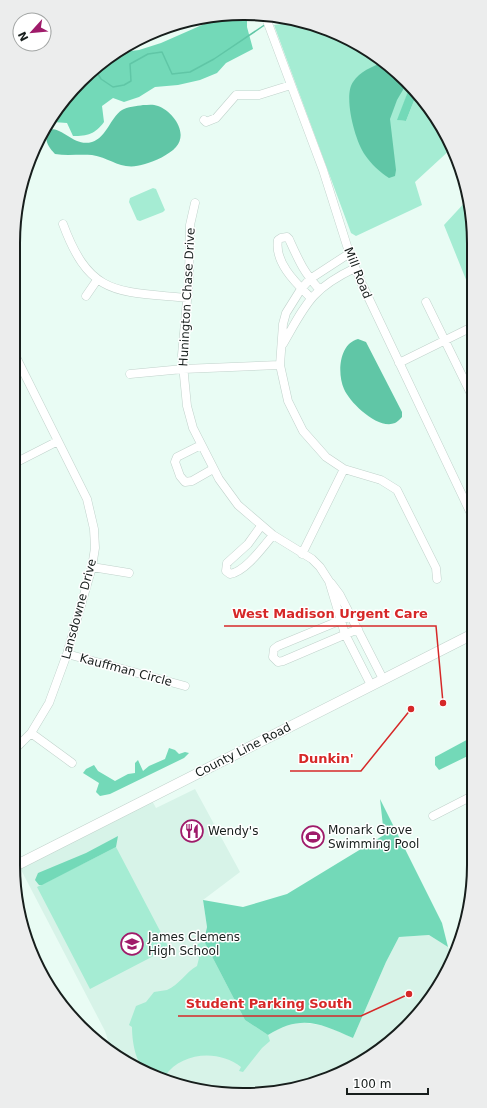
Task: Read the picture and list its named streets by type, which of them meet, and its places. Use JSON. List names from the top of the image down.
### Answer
{
  "streets": {
    "main road": ["County Line Road"],
    "street": [
      "Mill Road",
      "Hunington Chase Drive",
      "Lansdowne Drive",
      "Kauffman Circle"
    ]
  },
  "crossings": [
    ["Hunington Chase Drive", "County Line Road"],
    ["Lansdowne Drive", "Kauffman Circle"]
  ],
  "places": {
    "other": ["West Madison Urgent Care", "Dunkin'", "Student Parking South"],
    "restaurant": ["Wendy's"],
    "sports": ["Monark Grove Swimming Pool"],
    "school or university": ["James Clemens High School"]
  },
  "scale_bar": "100 m",
  "north": "bottom left"
}
